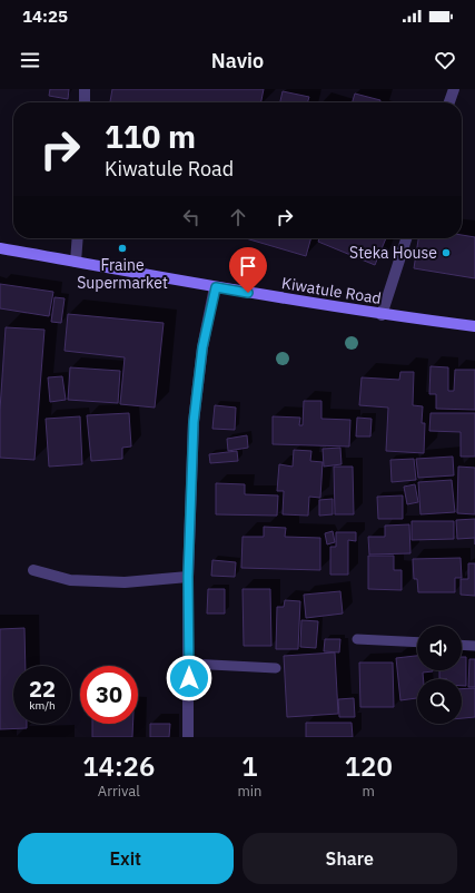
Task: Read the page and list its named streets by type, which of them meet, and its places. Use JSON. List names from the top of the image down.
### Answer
{
  "streets": {
    "main road": ["Kiwatule Road"]
  },
  "places": ["Fraine Supermarket", "Steka House"],
  "page": {
    "status": "14:25",
    "header": "Navio",
    "turn": ["110 m", "Kiwatule Road"],
    "speed": "22 km/h",
    "limit": "30",
    "eta": [
      "14:26",
      "Arrival",
      "1",
      "min",
      "120",
      "m"
    ],
    "buttons": ["Exit", "Share"]
  }
}
